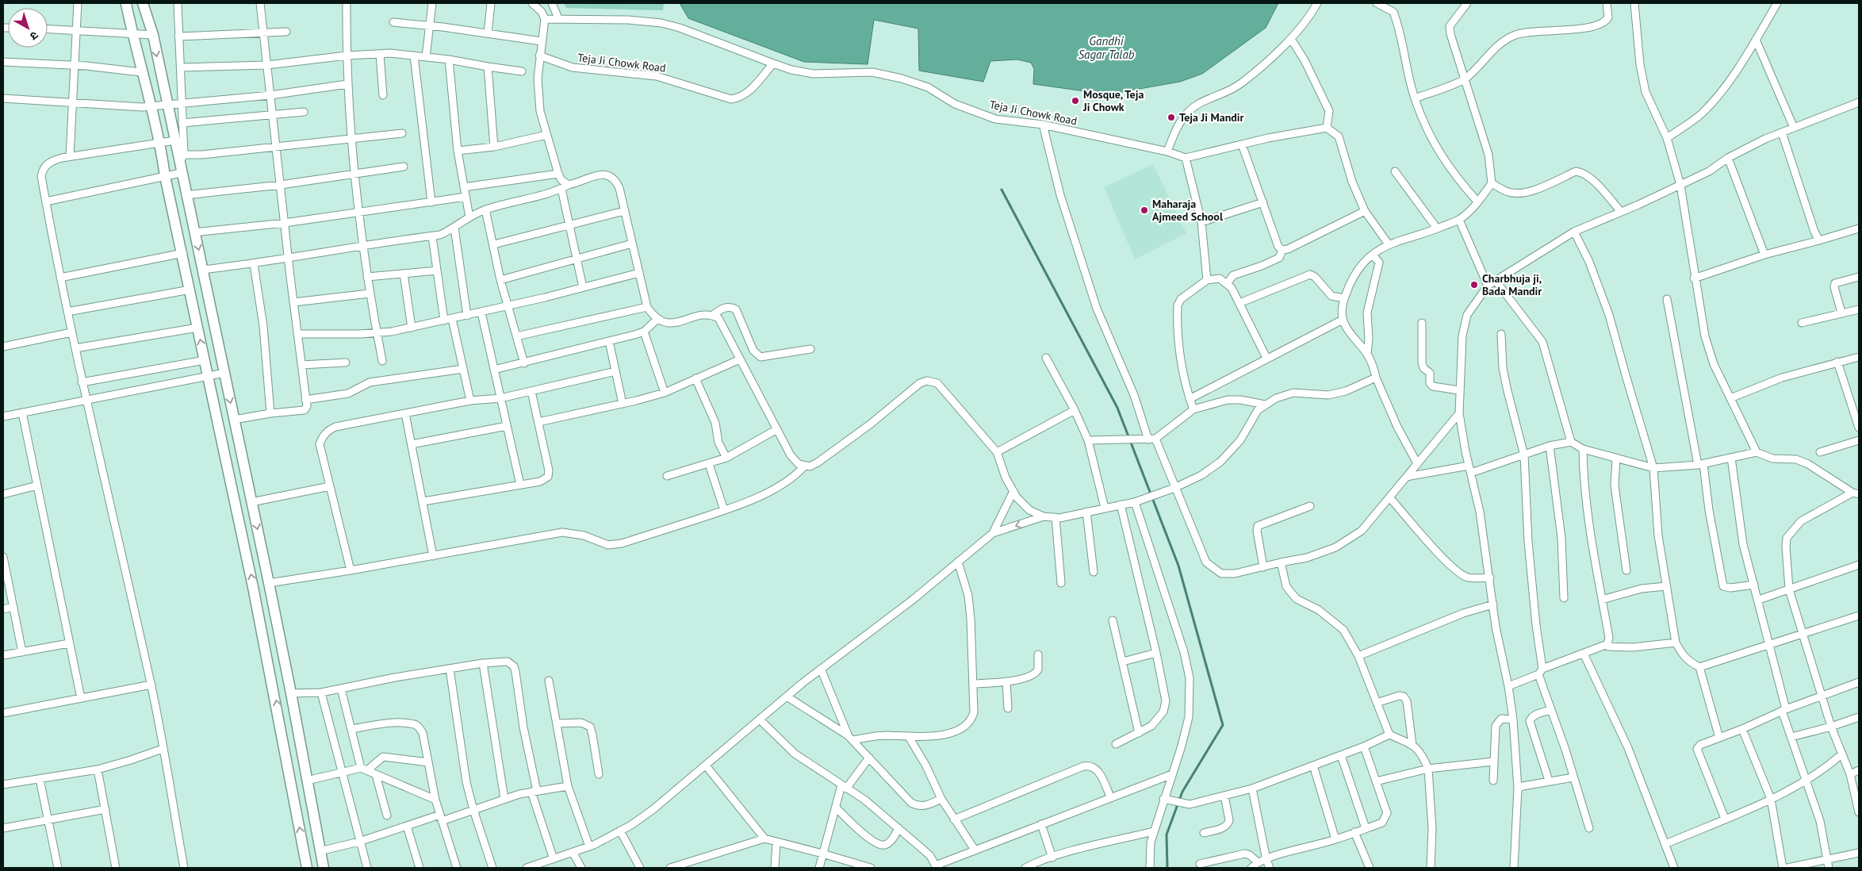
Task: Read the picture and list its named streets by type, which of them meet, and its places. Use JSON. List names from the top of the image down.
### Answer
{
  "streets": {
    "street": ["Teja Ji Chowk Road"]
  },
  "water": ["Gandhi Sagar Talab"],
  "places": [
    "Mosque, Teja Ji Chowk",
    "Teja Ji Mandir",
    "Maharaja Ajmeed School",
    "Charbhuja ji, Bada Mandir"
  ],
  "north": "bottom right"
}
